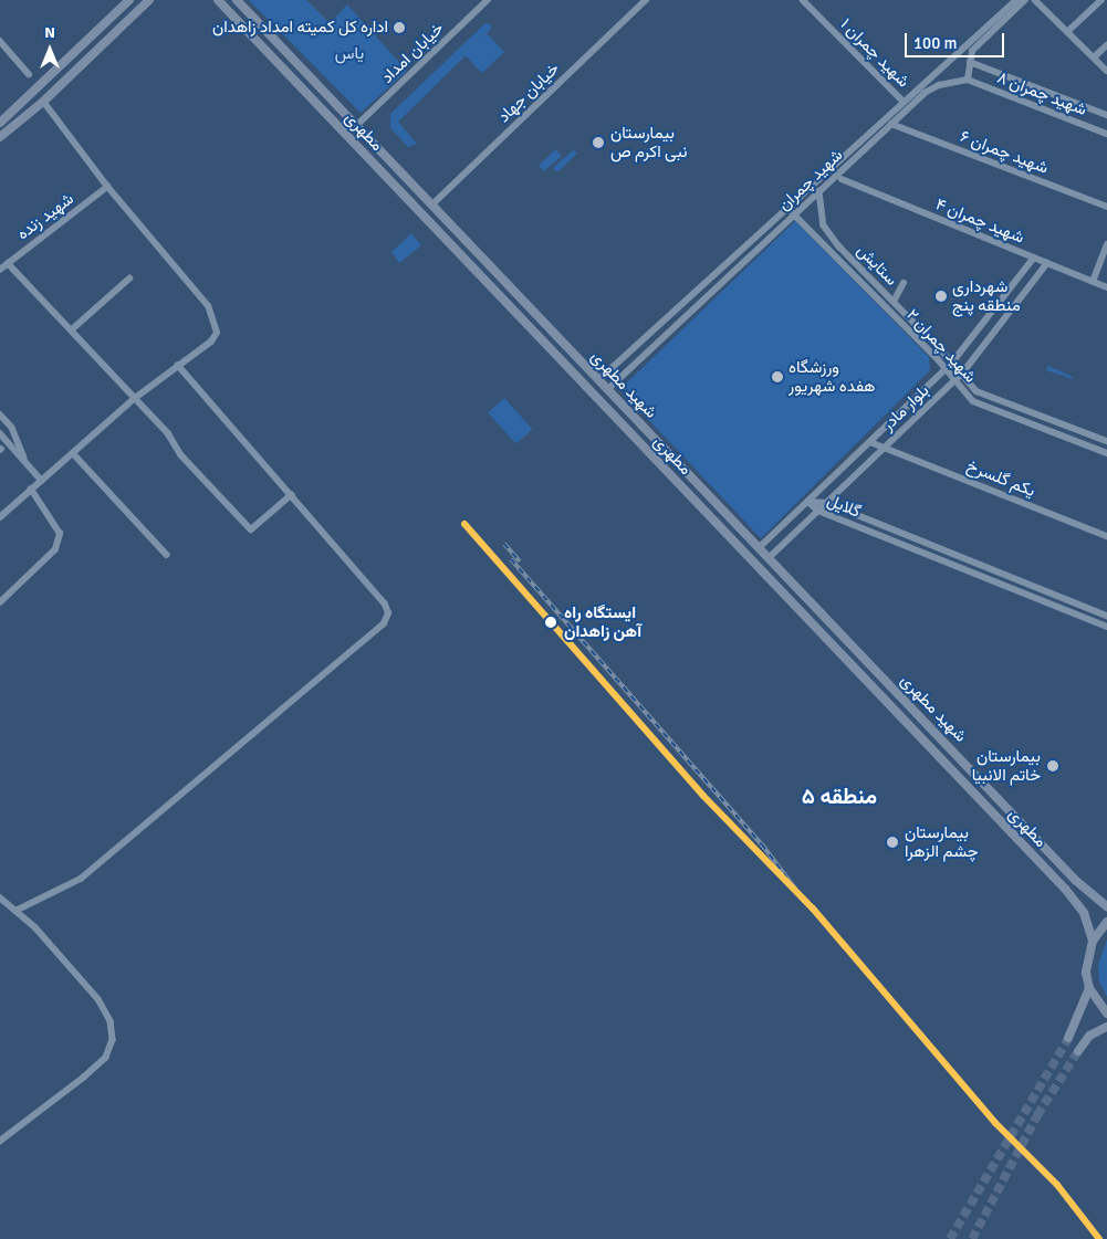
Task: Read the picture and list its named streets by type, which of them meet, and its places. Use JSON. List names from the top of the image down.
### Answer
{
  "streets": {
    "main road": ["مطهری", "شهید مطهری"],
    "street": [
      "خیابان امداد",
      "شهید چمران ۱",
      "خیابان جهاد",
      "شهید چمران ۸",
      "شهید چمران ۶",
      "شهید چمران",
      "شهید زنده",
      "شهید چمران ۴",
      "ستایش",
      "شهید چمران ۲",
      "بلوار مادر",
      "یکم گلسرخ",
      "گلایل"
    ]
  },
  "crossings": [
    ["خیابان امداد", "شهید مطهری"],
    ["شهید چمران ۱", "شهید چمران"],
    ["خیابان جهاد", "شهید مطهری"],
    ["شهید چمران ۸", "شهید چمران"],
    ["شهید چمران ۶", "شهید چمران"],
    ["شهید چمران", "ستایش"],
    ["شهید چمران", "شهید چمران ۲"],
    ["شهید چمران", "شهید مطهری"],
    ["شهید چمران ۴", "بلوار مادر"],
    ["ستایش", "بلوار مادر"],
    ["شهید چمران ۲", "بلوار مادر"],
    ["شهید مطهری", "بلوار مادر"],
    ["بلوار مادر", "یکم گلسرخ"],
    ["بلوار مادر", "گلایل"]
  ],
  "districts": ["منطقه ۵"],
  "parks": ["یاس"],
  "places": [
    "اداره کل کمیته امداد زاهدان",
    "بیمارستان نبی اکرم ص",
    "شهرداری منطقه پنج",
    "ورزشگاه هفده شهریور",
    "ایستگاه راه آهن زاهدان",
    "بیمارستان خاتم الانبیا",
    "بیمارستان چشم الزهرا"
  ],
  "scale_bar": "100 m",
  "north": "top"
}
